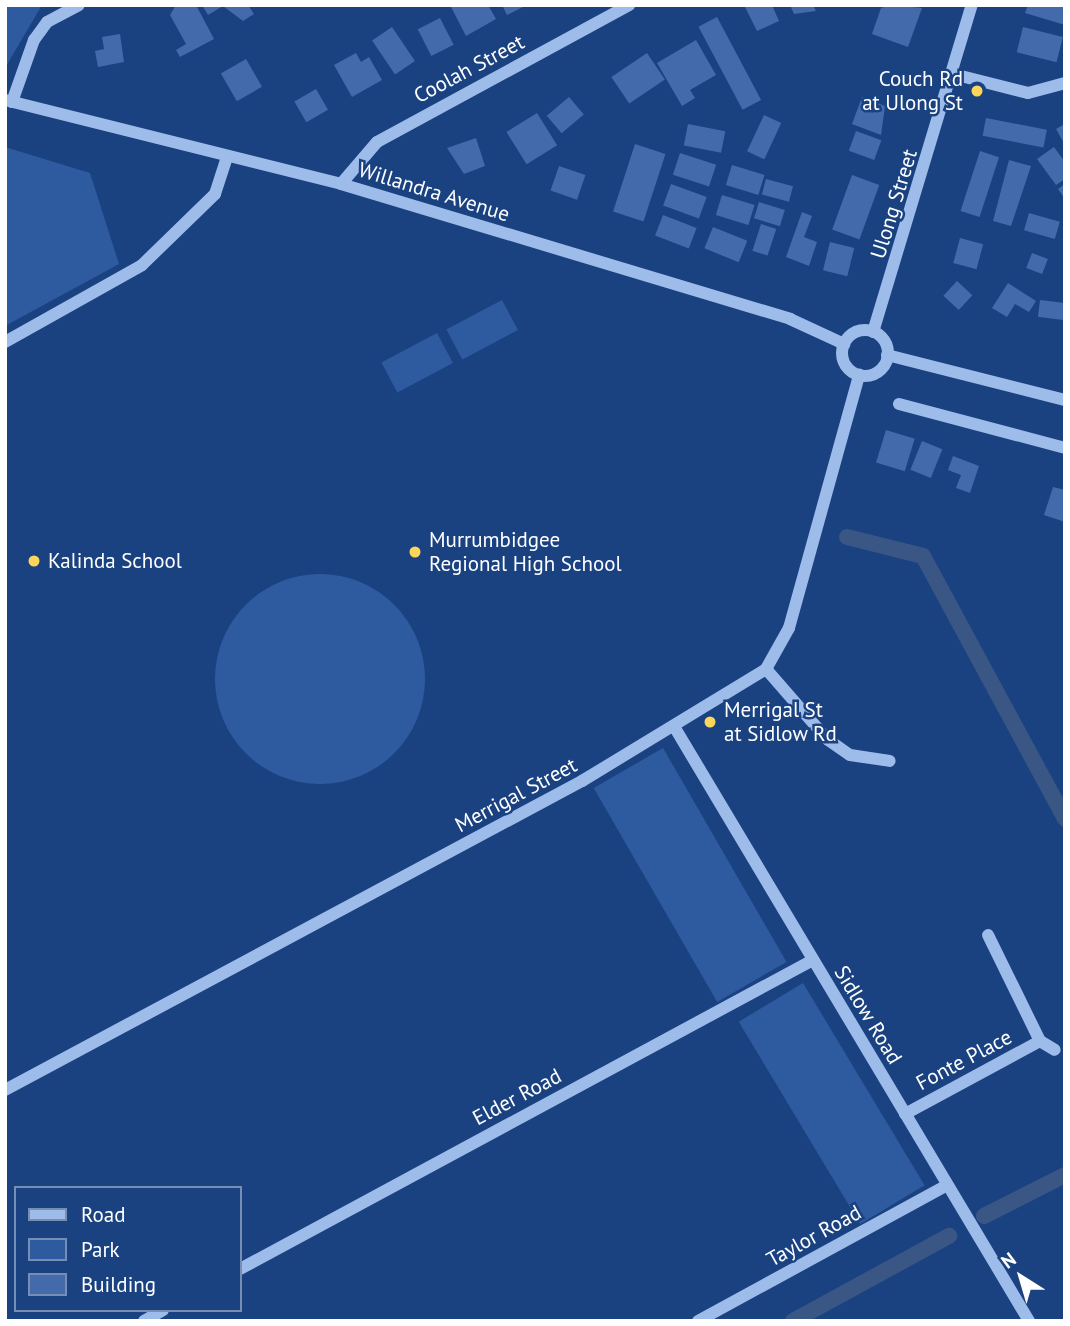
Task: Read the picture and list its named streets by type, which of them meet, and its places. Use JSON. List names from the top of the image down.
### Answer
{
  "streets": {
    "street": [
      "Coolah Street",
      "Willandra Avenue",
      "Ulong Street",
      "Merrigal Street",
      "Sidlow Road",
      "Fonte Place",
      "Elder Road",
      "Taylor Road"
    ]
  },
  "crossings": [
    ["Coolah Street", "Willandra Avenue"],
    ["Willandra Avenue", "Ulong Street"],
    ["Willandra Avenue", "Merrigal Street"],
    ["Ulong Street", "Merrigal Street"],
    ["Merrigal Street", "Sidlow Road"],
    ["Sidlow Road", "Fonte Place"],
    ["Sidlow Road", "Elder Road"],
    ["Sidlow Road", "Taylor Road"]
  ],
  "places": [
    "Couch Rd at Ulong St",
    "Murrumbidgee Regional High School",
    "Kalinda School",
    "Merrigal St at Sidlow Rd"
  ],
  "legend": ["Road", "Park", "Building"],
  "north": "top left"
}
